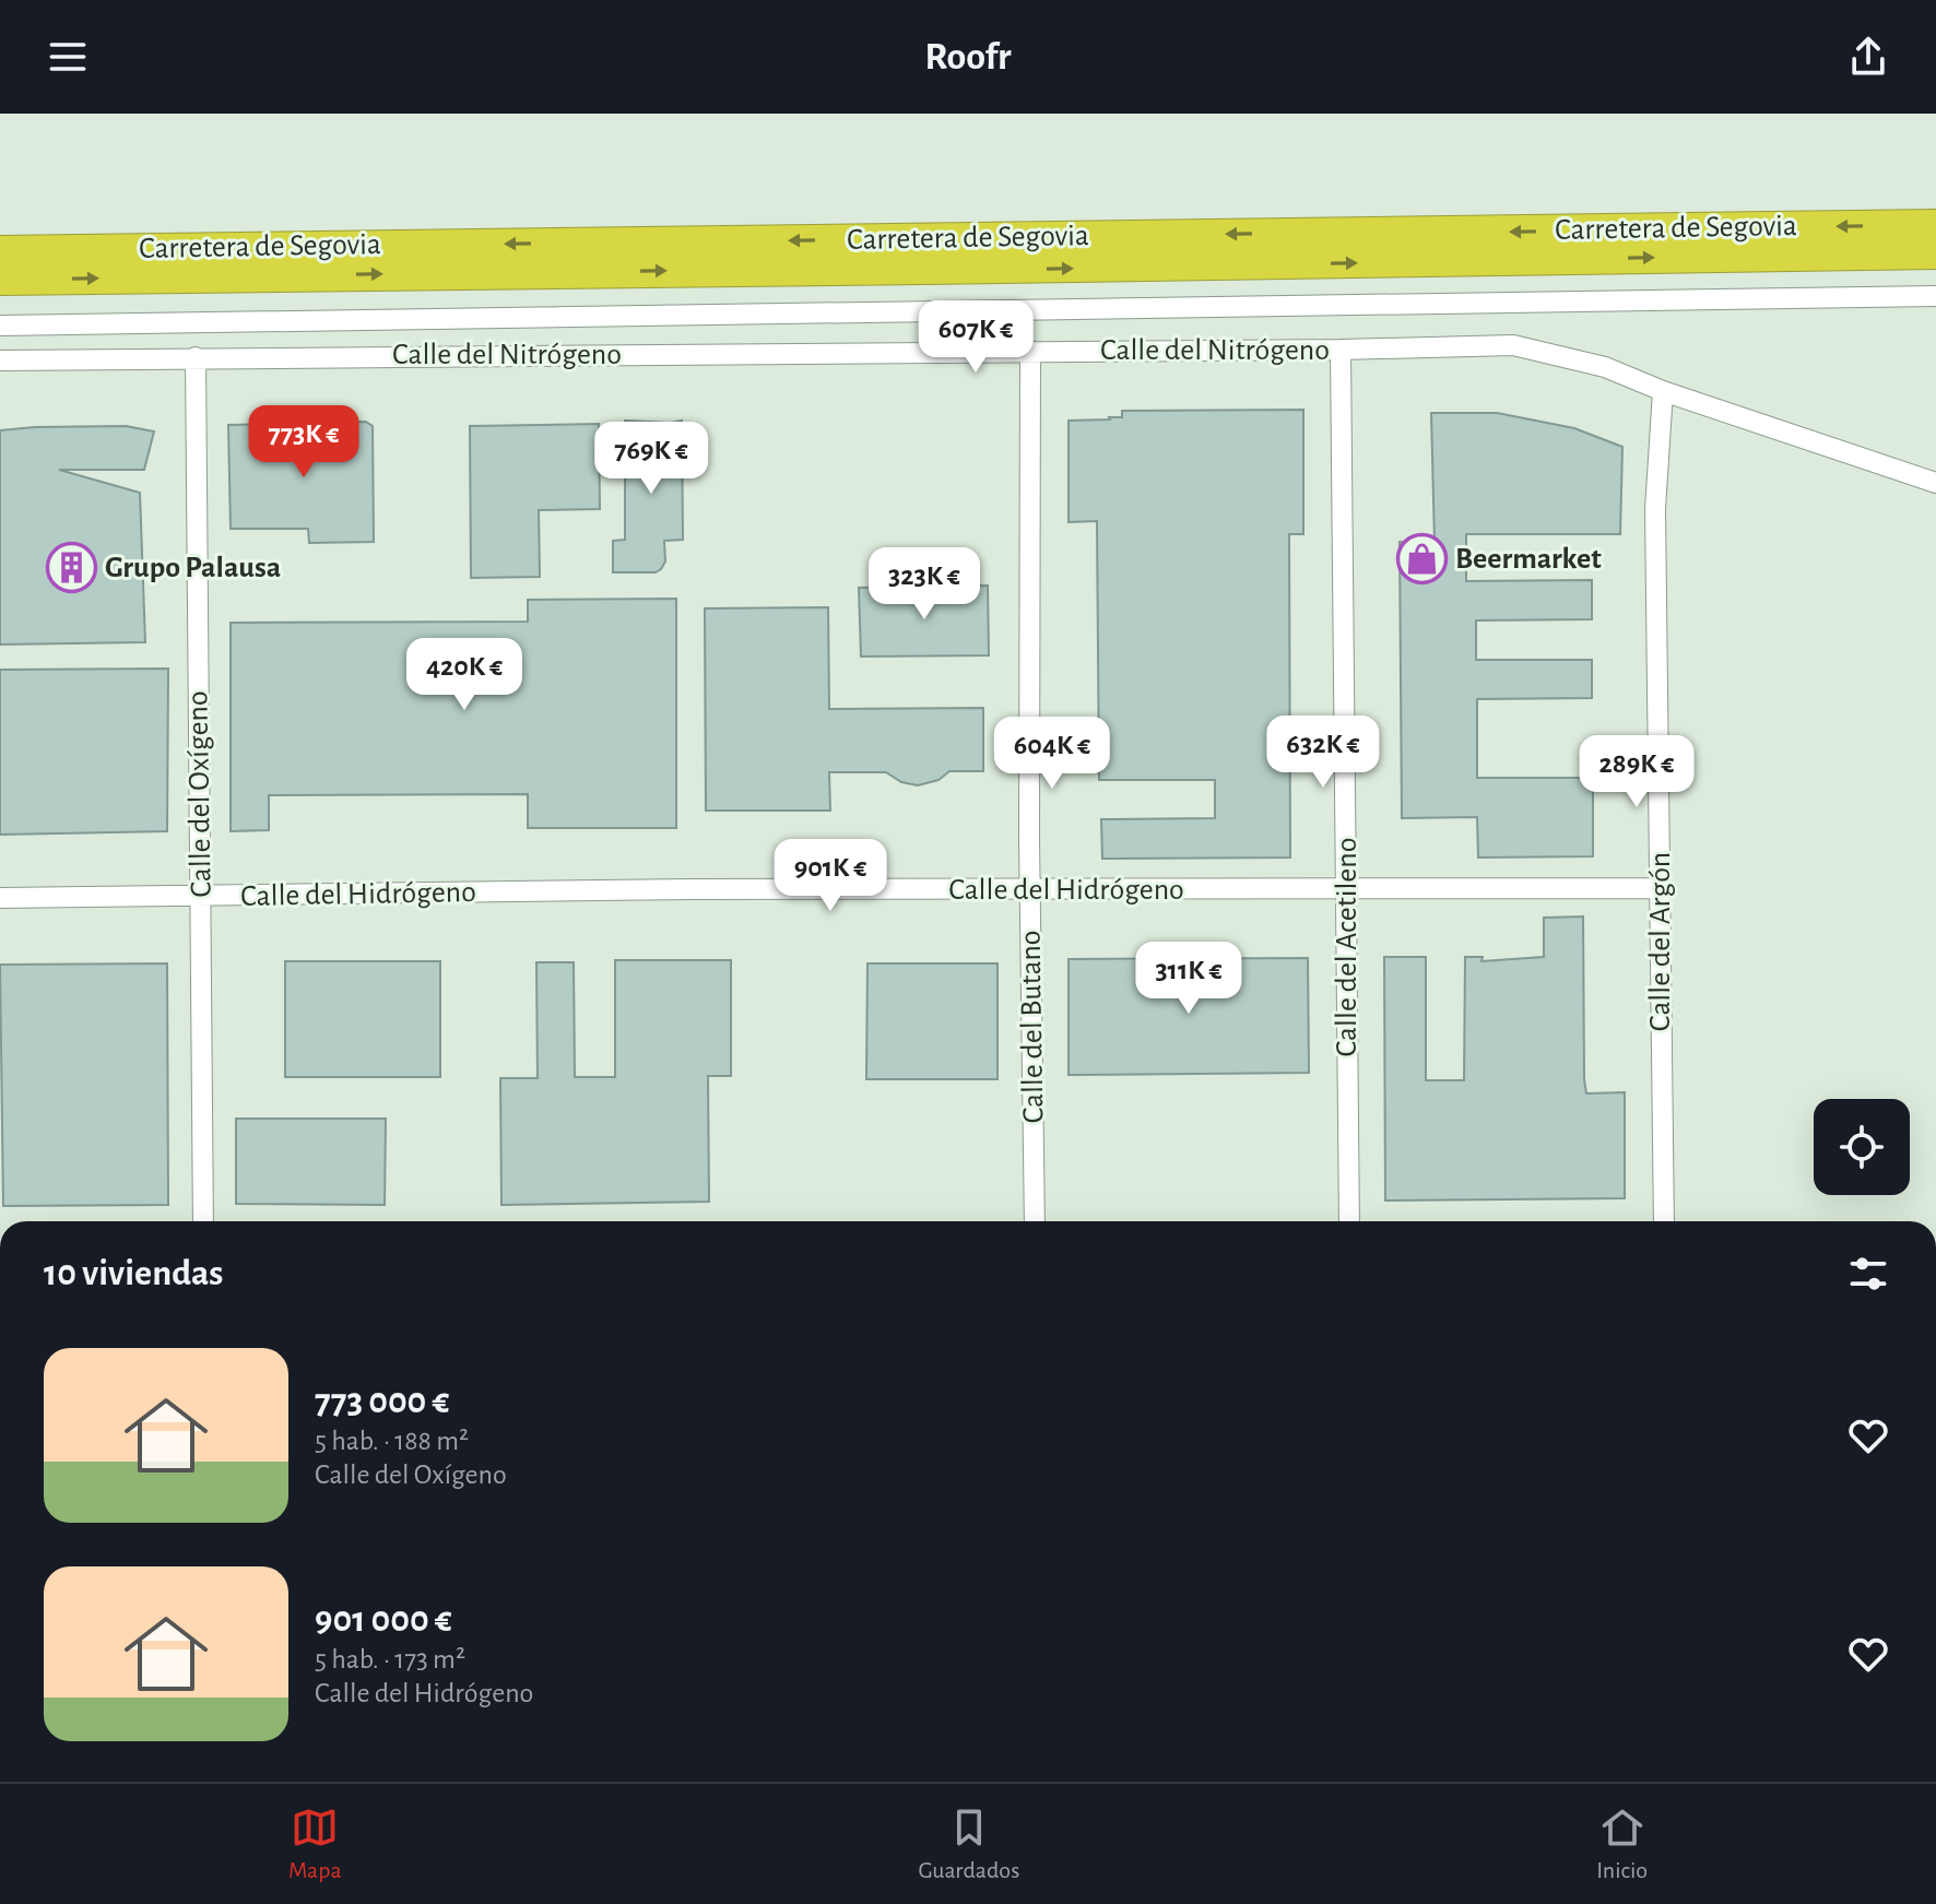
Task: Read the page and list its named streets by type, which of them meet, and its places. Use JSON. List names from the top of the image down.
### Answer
{
  "streets": {
    "highway": ["Carretera de Segovia"],
    "street": [
      "Calle del Nitrógeno",
      "Calle del Oxígeno",
      "Calle del Hidrógeno",
      "Calle del Argón",
      "Calle del Acetileno",
      "Calle del Butano"
    ]
  },
  "crossings": [
    ["Calle del Nitrógeno", "Calle del Oxígeno"],
    ["Calle del Nitrógeno", "Calle del Argón"],
    ["Calle del Nitrógeno", "Calle del Acetileno"],
    ["Calle del Nitrógeno", "Calle del Butano"],
    ["Calle del Oxígeno", "Calle del Hidrógeno"],
    ["Calle del Hidrógeno", "Calle del Argón"],
    ["Calle del Hidrógeno", "Calle del Acetileno"],
    ["Calle del Hidrógeno", "Calle del Butano"]
  ],
  "places": {
    "shop": ["Beermarket"],
    "building": ["Grupo Palausa"]
  },
  "page": {
    "header": "Roofr",
    "price": [
      "607K €",
      "773K €",
      "769K €",
      "323K €",
      "420K €",
      "632K €",
      "604K €",
      "289K €",
      "901K €",
      "311K €"
    ],
    "heading": "10 viviendas",
    "list": [
      {
        "name": "773 000 €",
        "note": "5 hab. · 188 m² · Calle del Oxígeno"
      },
      {
        "name": "901 000 €",
        "note": "5 hab. · 173 m² · Calle del Hidrógeno"
      }
    ],
    "tabs": ["Mapa", "Guardados", "Inicio"]
  }
}
